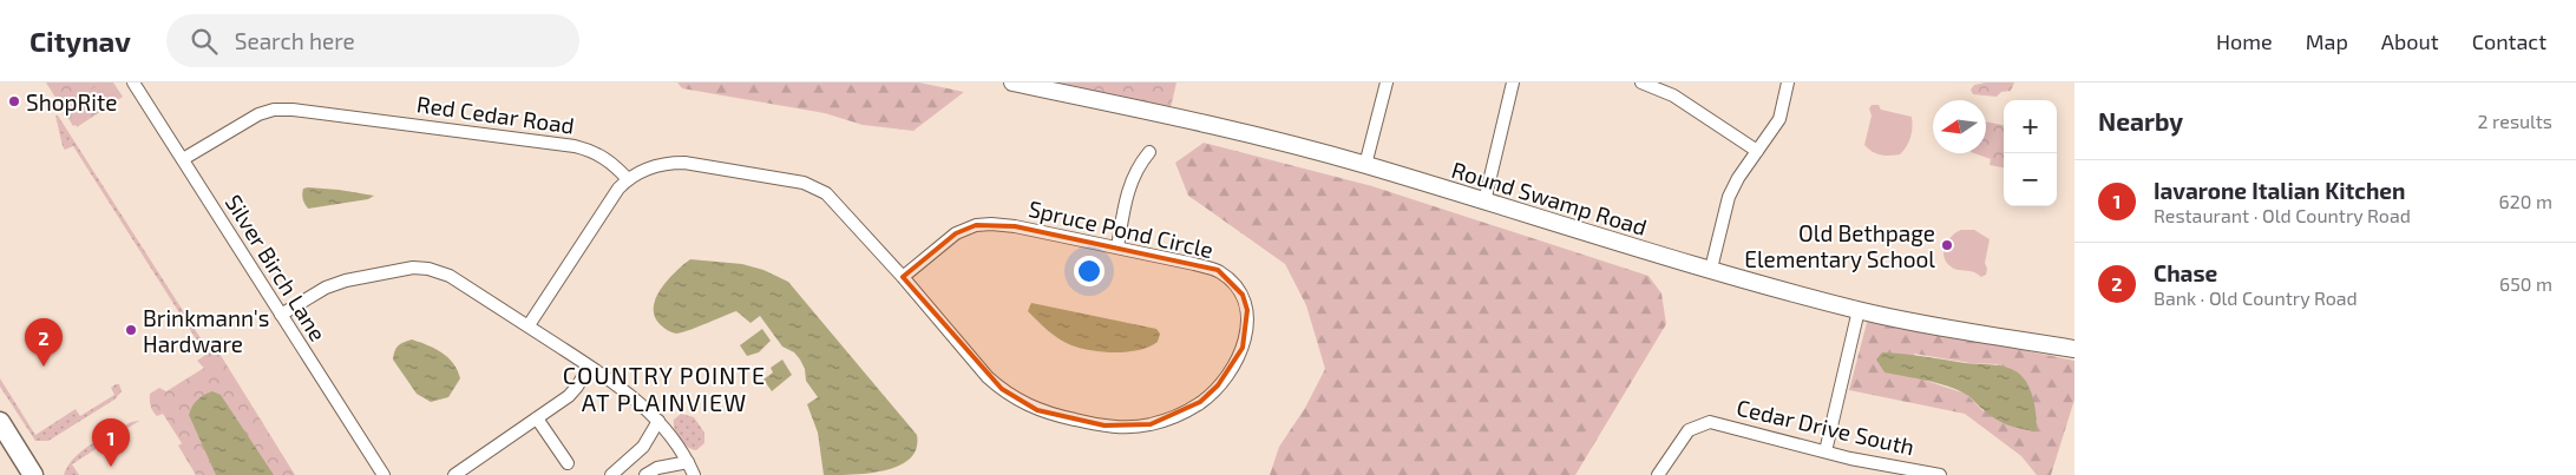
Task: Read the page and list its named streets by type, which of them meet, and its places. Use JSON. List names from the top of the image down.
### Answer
{
  "streets": {
    "main road": ["Round Swamp Road"],
    "street": [
      "Red Cedar Road",
      "Spruce Pond Circle",
      "Silver Birch Lane",
      "Cedar Drive South"
    ]
  },
  "crossings": [
    ["Red Cedar Road", "Spruce Pond Circle"],
    ["Red Cedar Road", "Silver Birch Lane"]
  ],
  "districts": ["COUNTRY POINTE AT PLAINVIEW"],
  "places": ["ShopRite", "Old Bethpage Elementary School", "Brinkmann's Hardware"],
  "north": "left",
  "page": {
    "header": "Citynav",
    "search": "Search here",
    "nav": [
      "Home",
      "Map",
      "About",
      "Contact"
    ],
    "heading": ["Nearby", "2 results"],
    "map_buttons": ["+", "−"],
    "list": [
      {
        "mark": "1",
        "name": "Iavarone Italian Kitchen",
        "note": "Restaurant · Old Country Road",
        "value": "620 m"
      },
      {
        "mark": "2",
        "name": "Chase",
        "note": "Bank · Old Country Road",
        "value": "650 m"
      }
    ],
    "pins": ["2", "1"]
  }
}
